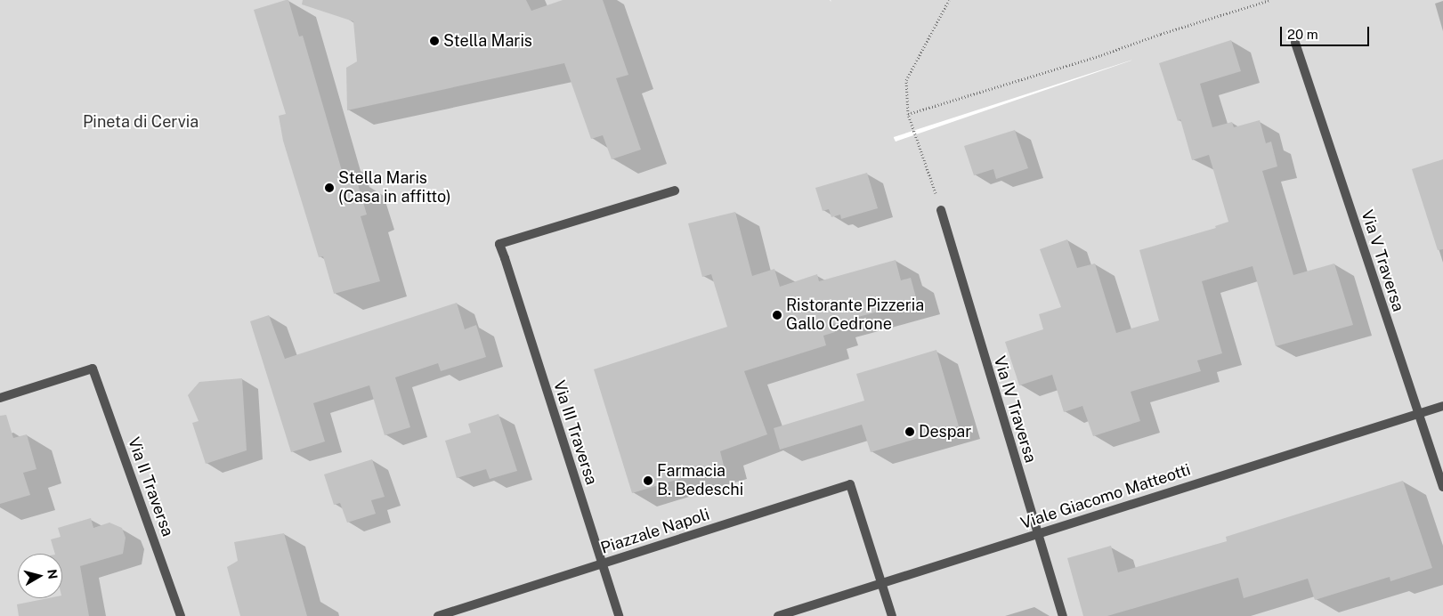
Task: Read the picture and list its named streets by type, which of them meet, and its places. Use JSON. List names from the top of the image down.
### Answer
{
  "streets": {
    "street": [
      "Via V Traversa",
      "Via IV Traversa",
      "Via III Traversa",
      "Via II Traversa",
      "Viale Giacomo Matteotti",
      "Piazzale Napoli"
    ]
  },
  "crossings": [
    ["Via V Traversa", "Viale Giacomo Matteotti"],
    ["Via IV Traversa", "Viale Giacomo Matteotti"],
    ["Via III Traversa", "Piazzale Napoli"],
    ["Viale Giacomo Matteotti", "Piazzale Napoli"]
  ],
  "parks": ["Pineta di Cervia"],
  "places": [
    "Stella Maris",
    "Stella Maris (Casa in affitto)",
    "Ristorante Pizzeria Gallo Cedrone",
    "Despar",
    "Farmacia B. Bedeschi"
  ],
  "scale_bar": "20 m",
  "north": "right"
}
